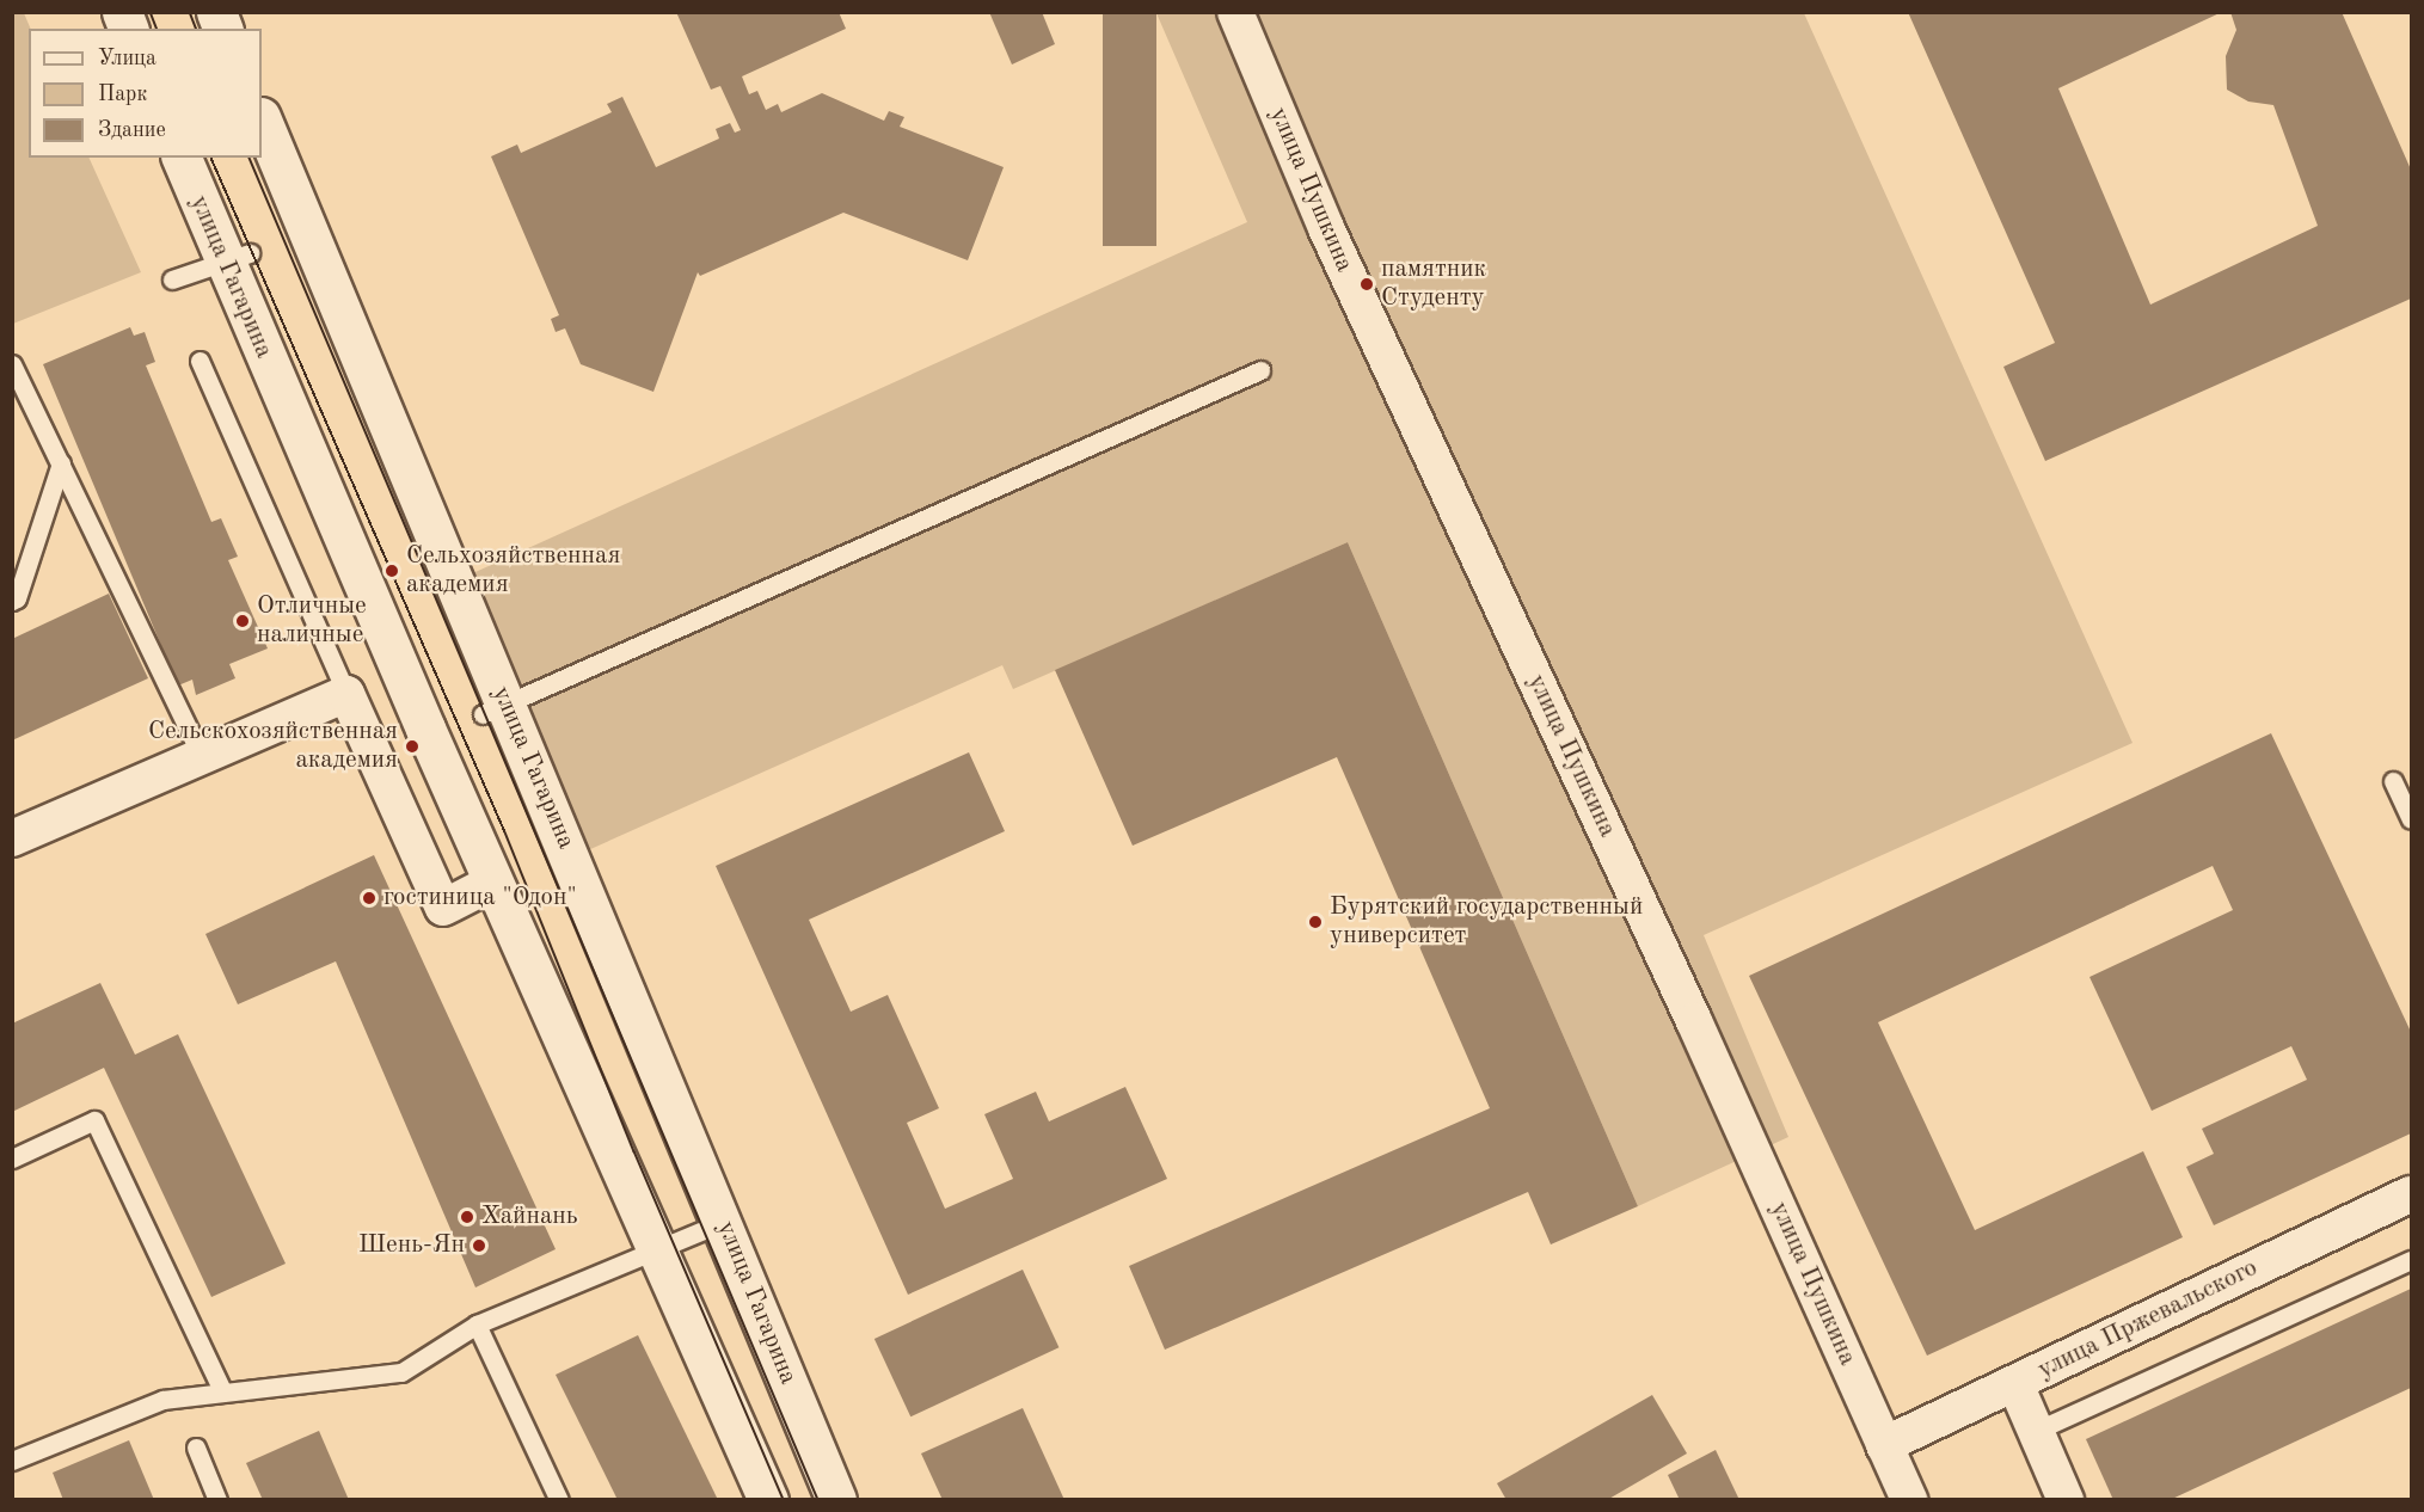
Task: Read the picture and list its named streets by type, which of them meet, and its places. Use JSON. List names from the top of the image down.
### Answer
{
  "streets": {
    "street": ["улица Пушкина", "улица Гагарина", "улица Пржевальского"]
  },
  "crossings": [
    ["улица Пушкина", "улица Пржевальского"]
  ],
  "places": [
    "памятник Студенту",
    "Сельхозяйственная академия",
    "Отличные наличные",
    "Сельскохозяйственная академия",
    "гостиница \"Одон\"",
    "Бурятский государственный университет",
    "Хайнань",
    "Шень-Ян"
  ],
  "legend": ["Улица", "Парк", "Здание"]
}
